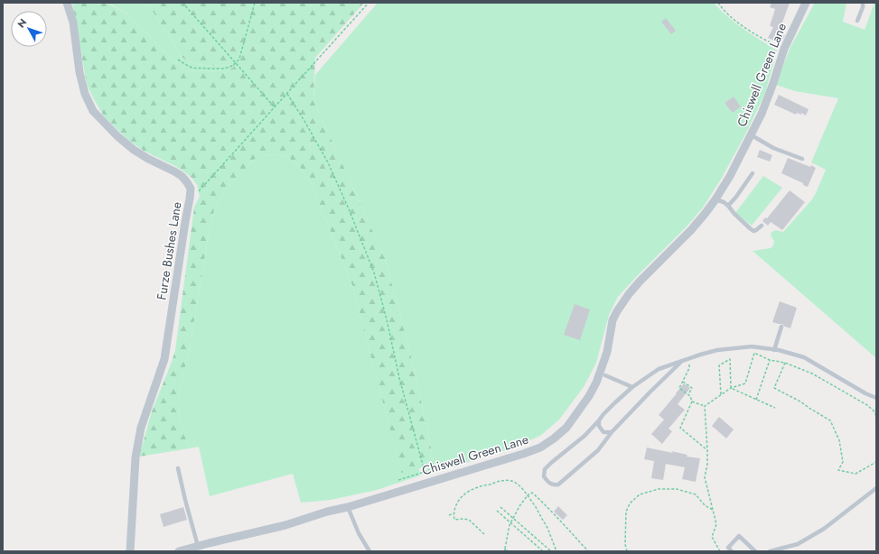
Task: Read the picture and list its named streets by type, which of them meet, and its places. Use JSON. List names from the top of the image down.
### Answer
{
  "streets": {
    "street": ["Chiswell Green Lane", "Furze Bushes Lane"]
  },
  "north": "top left"
}
